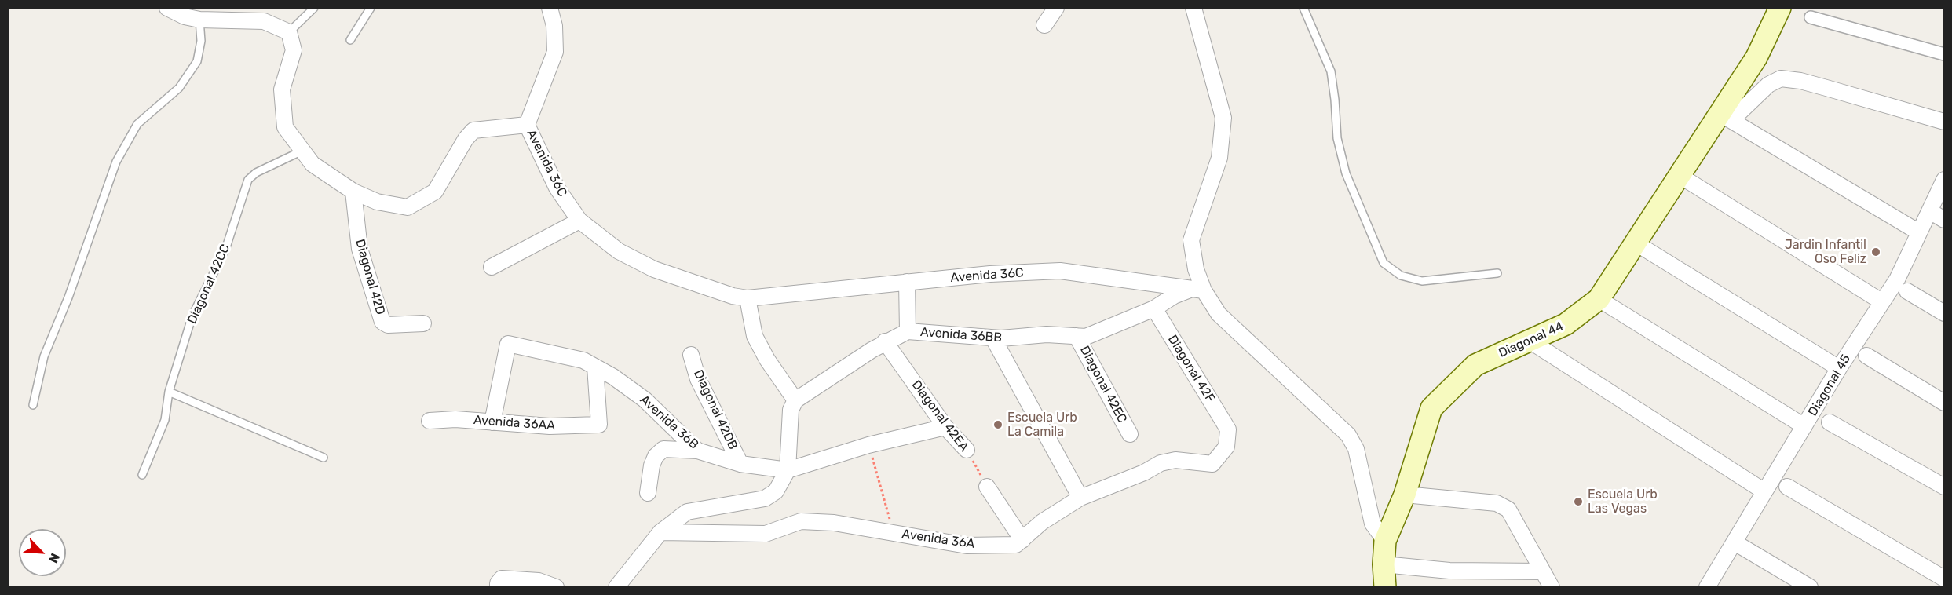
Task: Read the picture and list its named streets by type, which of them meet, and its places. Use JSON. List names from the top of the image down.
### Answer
{
  "streets": {
    "main road": ["Diagonal 44"],
    "street": [
      "Avenida 36C",
      "Diagonal 42D",
      "Avenida 36BB",
      "Diagonal 42F",
      "Diagonal 42EC",
      "Diagonal 45",
      "Diagonal 42DB",
      "Diagonal 42EA",
      "Avenida 36B",
      "Avenida 36AA",
      "Avenida 36A"
    ],
    "lane": ["Diagonal 42CC"]
  },
  "crossings": [
    ["Avenida 36C", "Avenida 36BB"],
    ["Avenida 36BB", "Diagonal 42F"],
    ["Avenida 36BB", "Diagonal 42EC"],
    ["Avenida 36BB", "Diagonal 42EA"],
    ["Diagonal 42F", "Avenida 36A"],
    ["Diagonal 42DB", "Avenida 36B"],
    ["Diagonal 42EA", "Avenida 36B"],
    ["Avenida 36B", "Avenida 36AA"]
  ],
  "places": ["Jardin Infantil Oso Feliz", "Escuela Urb La Camila", "Escuela Urb Las Vegas"],
  "north": "bottom right"
}
